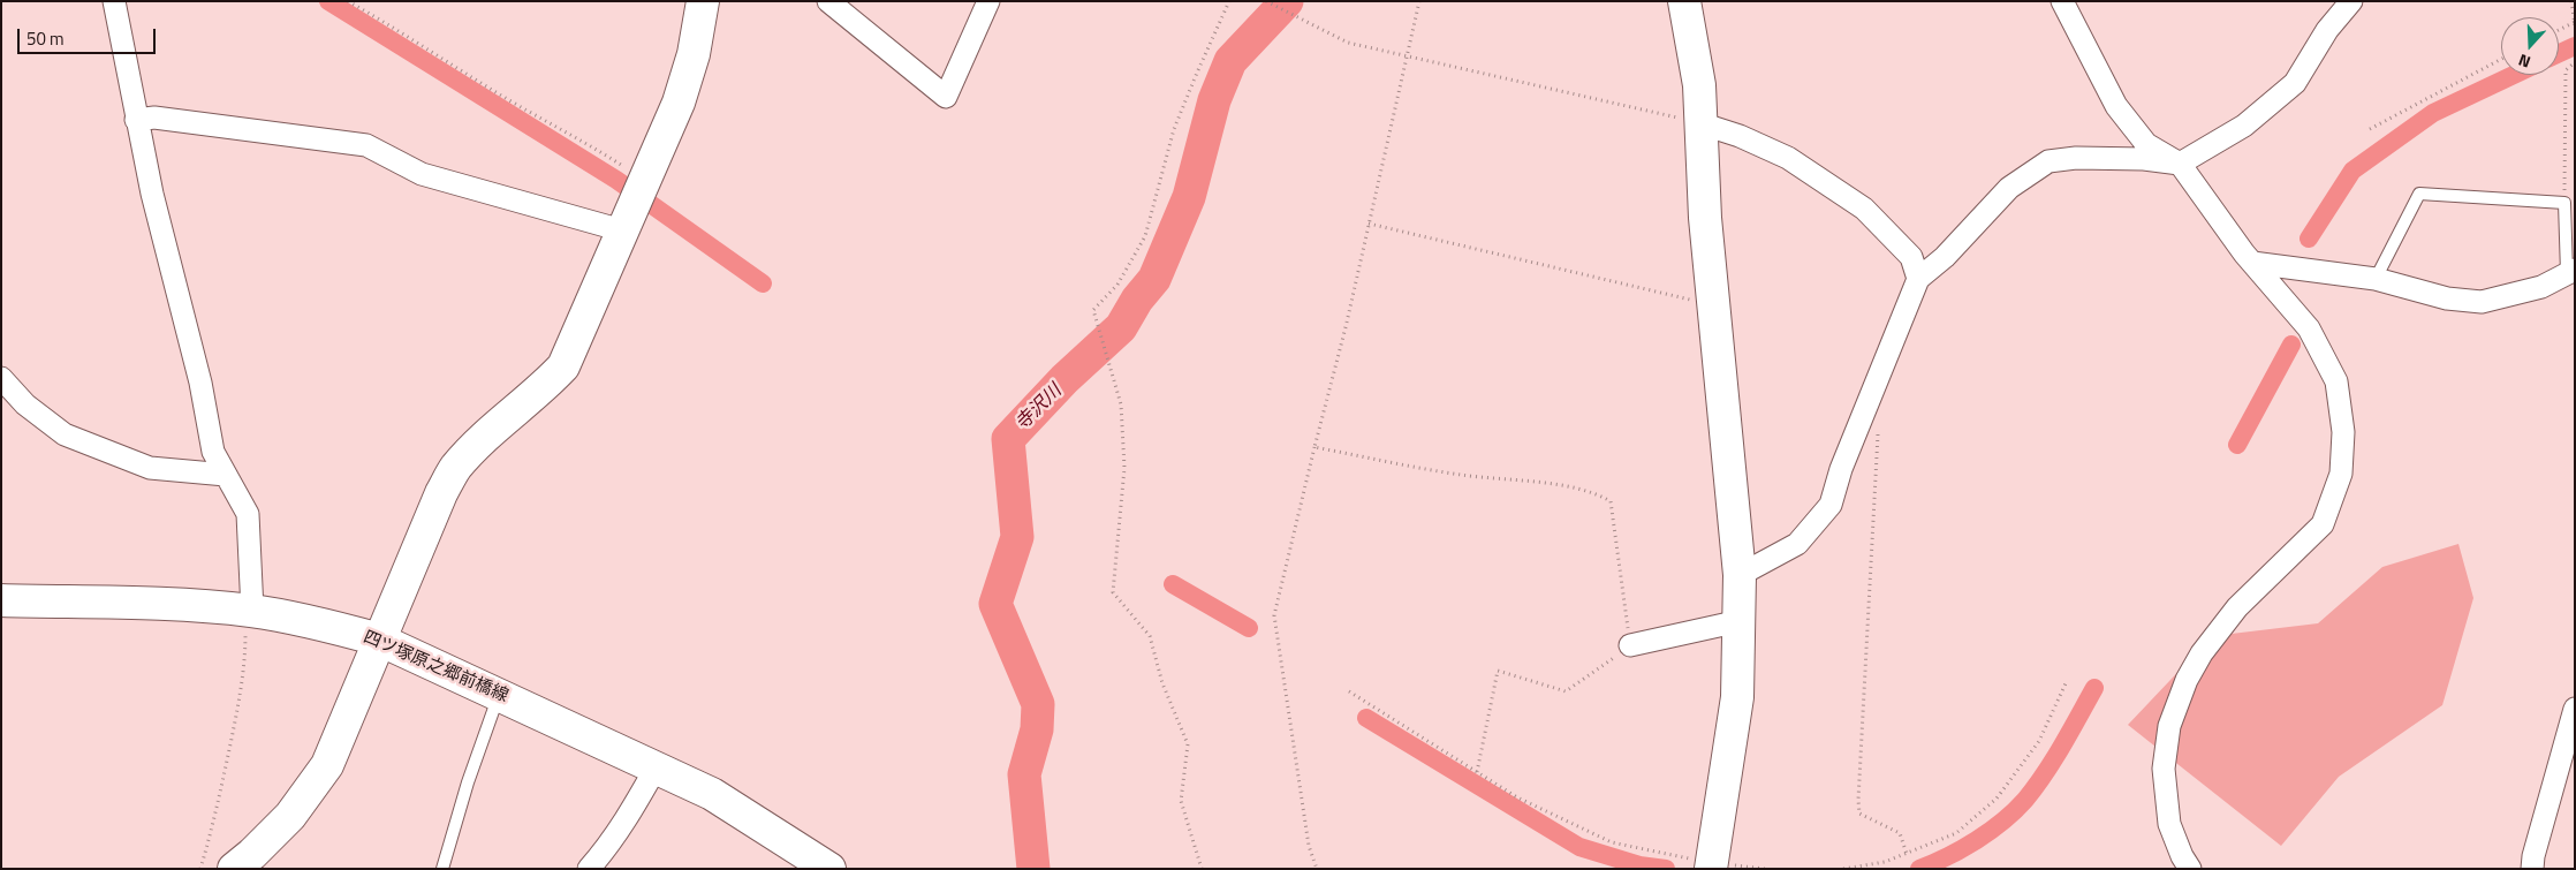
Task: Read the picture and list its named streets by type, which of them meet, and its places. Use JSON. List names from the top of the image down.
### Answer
{
  "streets": {
    "street": ["四ツ塚原之郷前橋線"]
  },
  "water": ["寺沢川"],
  "scale_bar": "50 m",
  "north": "bottom"
}
